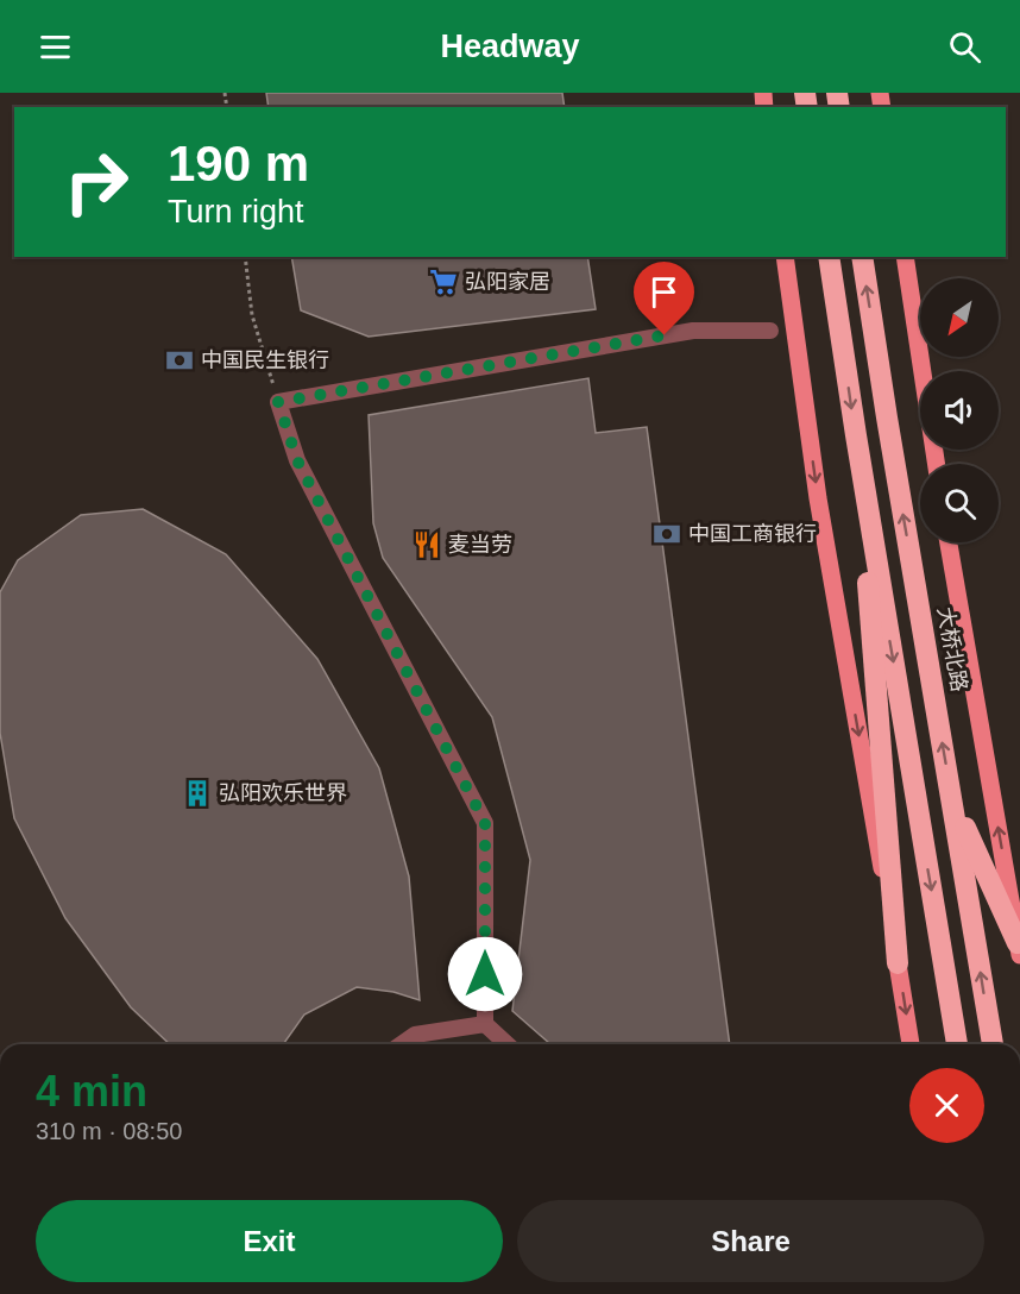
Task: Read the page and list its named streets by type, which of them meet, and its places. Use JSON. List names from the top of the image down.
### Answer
{
  "streets": {
    "highway": ["大桥北路"]
  },
  "places": {
    "supermarket": ["弘阳家居"],
    "bank": ["中国民生银行", "中国工商银行"],
    "restaurant": ["麦当劳"],
    "building": ["弘阳欢乐世界"]
  },
  "north": "bottom left",
  "page": {
    "header": "Headway",
    "turn": ["190 m", "Turn right"],
    "heading": ["4 min", "310 m · 08:50"],
    "buttons": ["Exit", "Share"]
  }
}
